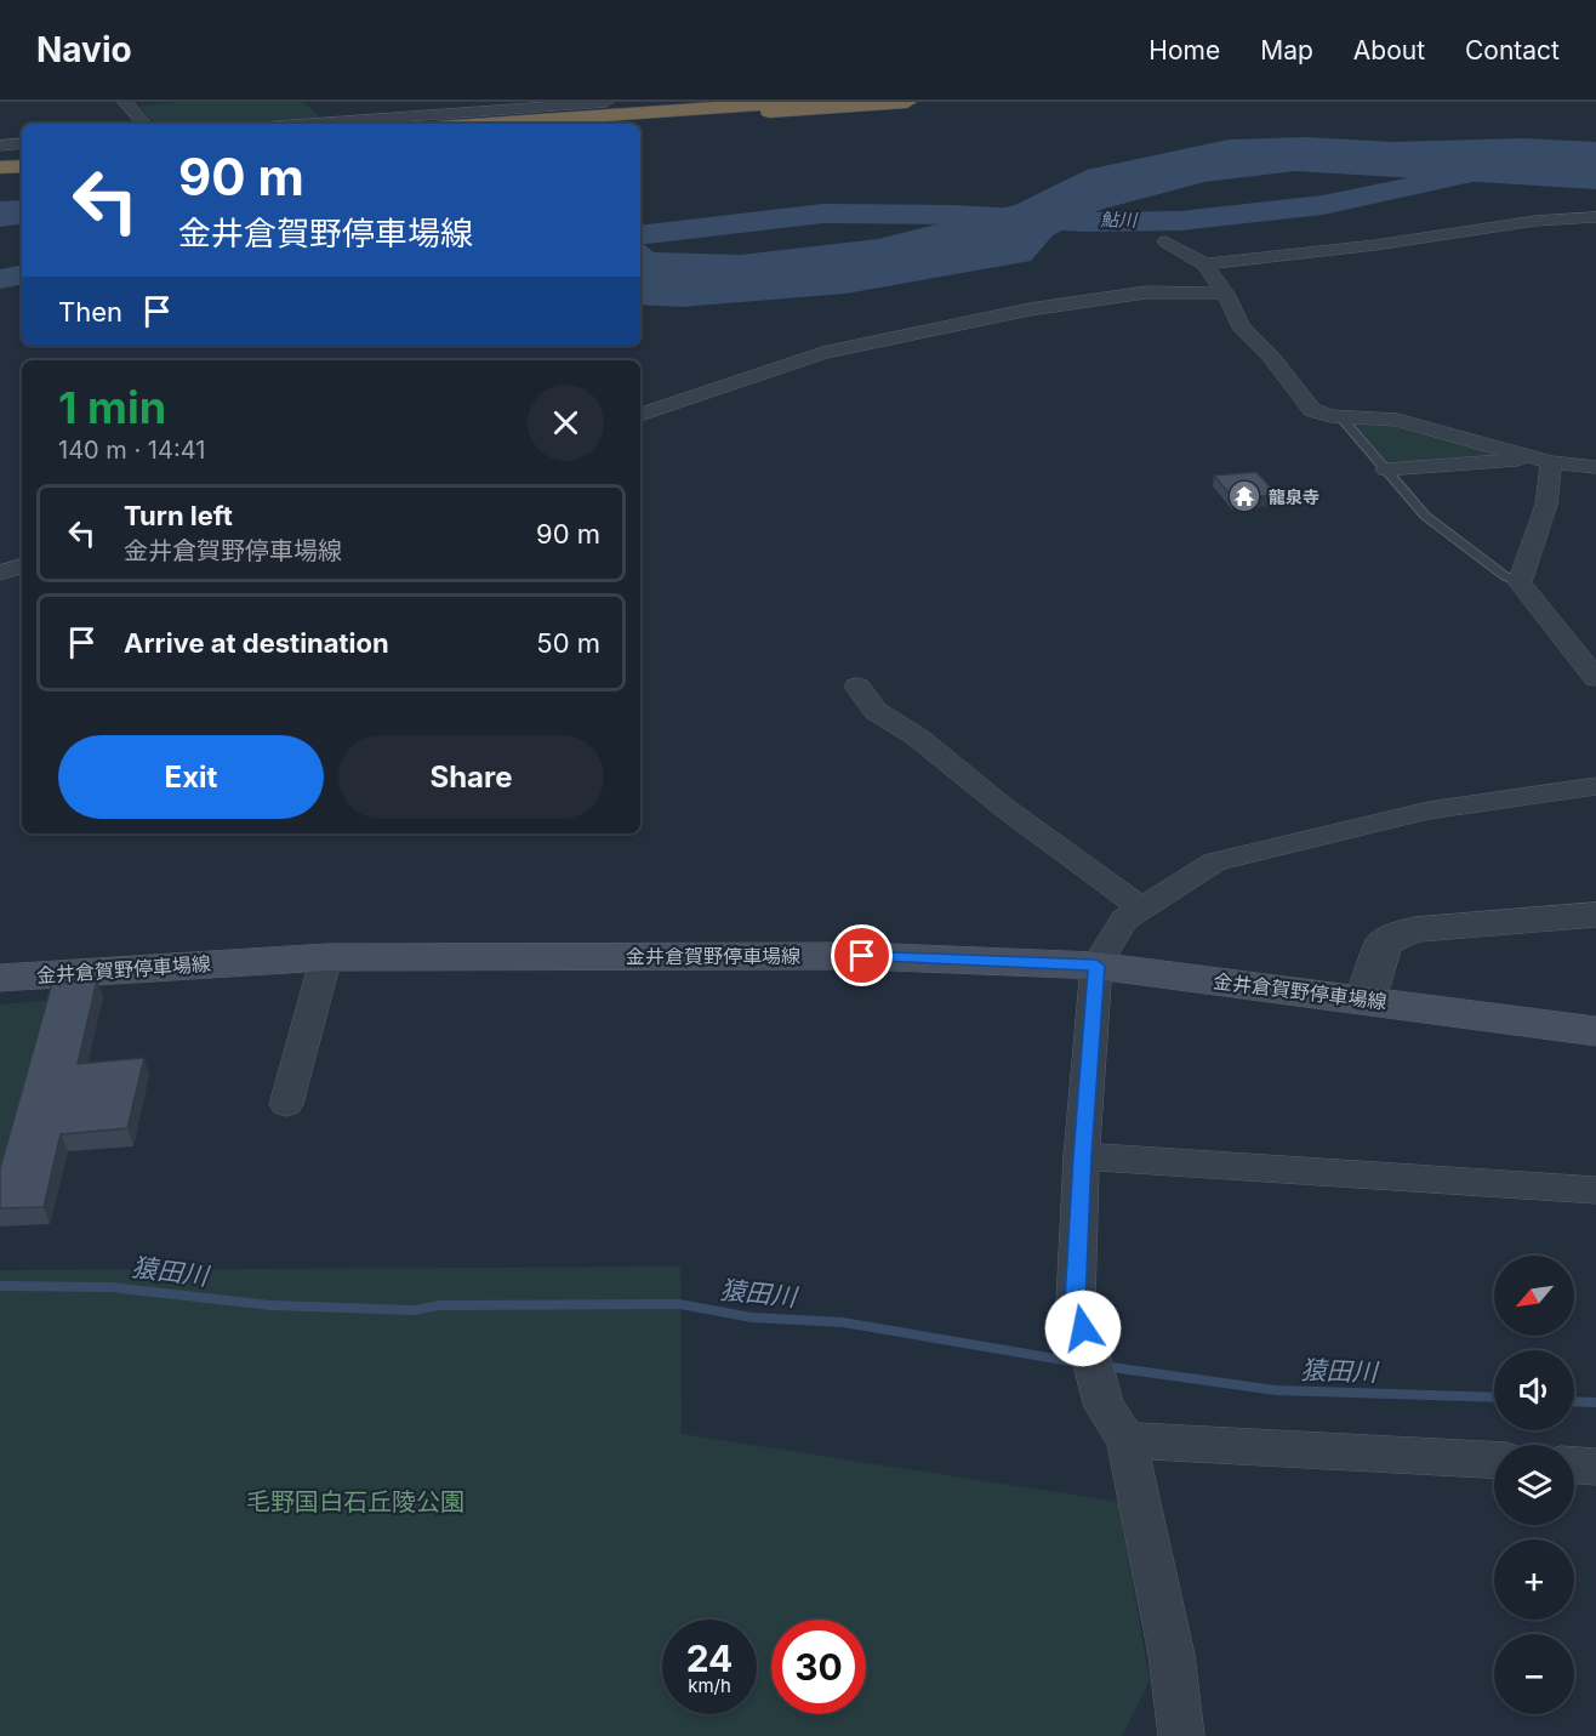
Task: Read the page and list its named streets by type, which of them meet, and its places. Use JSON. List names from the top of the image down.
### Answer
{
  "streets": {
    "main road": ["金井倉賀野停車場線"]
  },
  "water": ["鮎川", "猿田川"],
  "parks": ["毛野国白石丘陵公園"],
  "places": {
    "temple": ["龍泉寺"]
  },
  "north": "bottom left",
  "page": {
    "header": "Navio",
    "nav": [
      "Home",
      "Map",
      "About",
      "Contact"
    ],
    "turn": ["90 m", "金井倉賀野停車場線"],
    "then": "Then",
    "heading": ["1 min", "140 m · 14:41"],
    "list": [
      {
        "name": "Turn left",
        "note": "金井倉賀野停車場線",
        "value": "90 m"
      },
      {
        "name": "Arrive at destination",
        "value": "50 m"
      }
    ],
    "buttons": ["Exit", "Share"],
    "map_buttons": ["+", "−"],
    "speed": "24 km/h",
    "limit": "30"
  }
}
